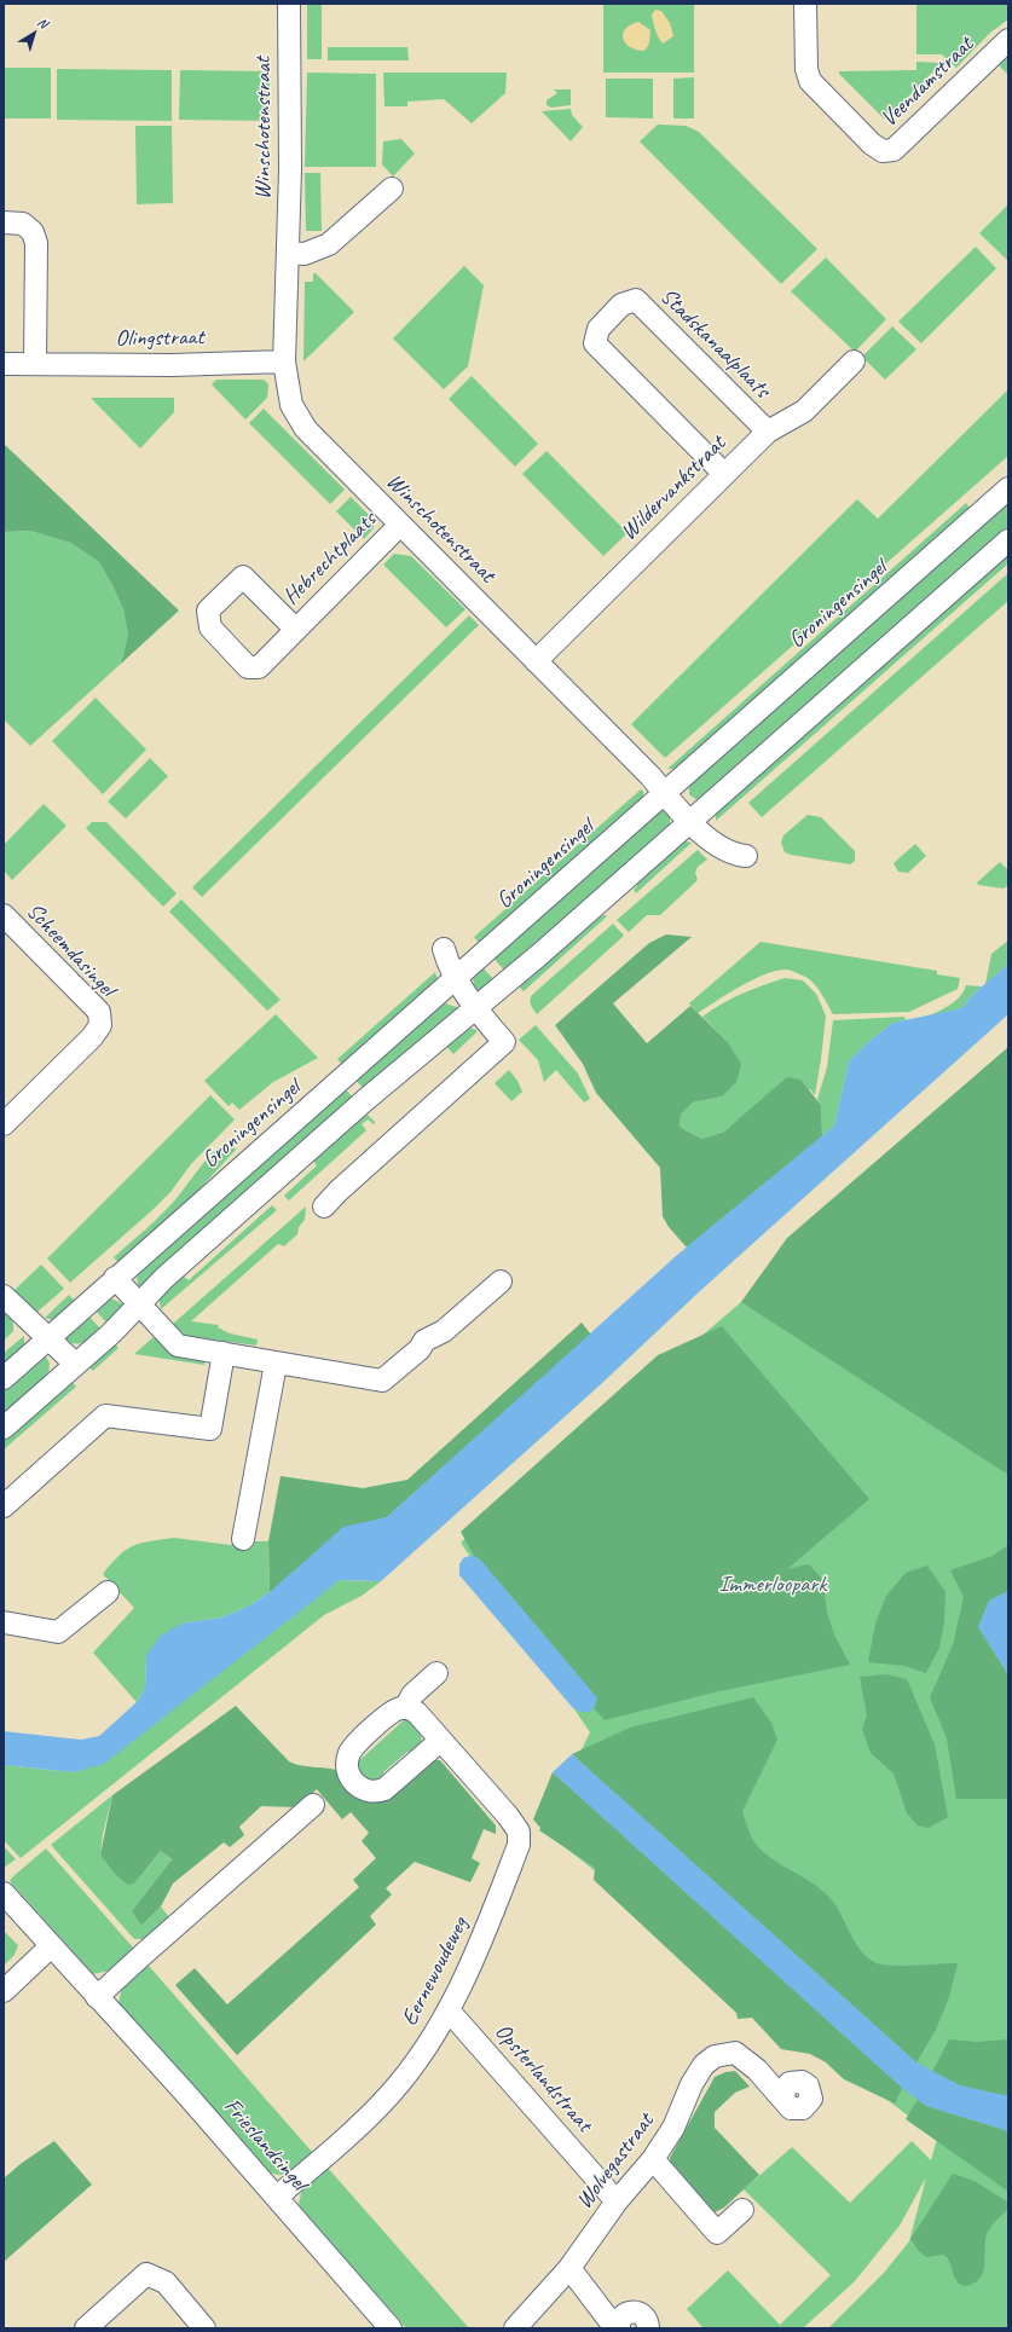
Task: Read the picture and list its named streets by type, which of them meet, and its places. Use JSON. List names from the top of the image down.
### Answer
{
  "streets": {
    "street": [
      "Veendamstraat",
      "Winschotenstraat",
      "Olingstraat",
      "Stadskanaalplaats",
      "Wildervankstraat",
      "Hebrechtplaats",
      "Groningensingel",
      "Scheemdasingel",
      "Eernewoudeweg",
      "Opsterlandstraat",
      "Frieslandsingel",
      "Wolvegastraat"
    ]
  },
  "crossings": [
    ["Winschotenstraat", "Olingstraat"],
    ["Winschotenstraat", "Wildervankstraat"],
    ["Winschotenstraat", "Hebrechtplaats"],
    ["Winschotenstraat", "Groningensingel"],
    ["Stadskanaalplaats", "Wildervankstraat"],
    ["Eernewoudeweg", "Opsterlandstraat"],
    ["Eernewoudeweg", "Frieslandsingel"],
    ["Opsterlandstraat", "Wolvegastraat"]
  ],
  "parks": ["Immerloopark"],
  "north": "top right"
}
